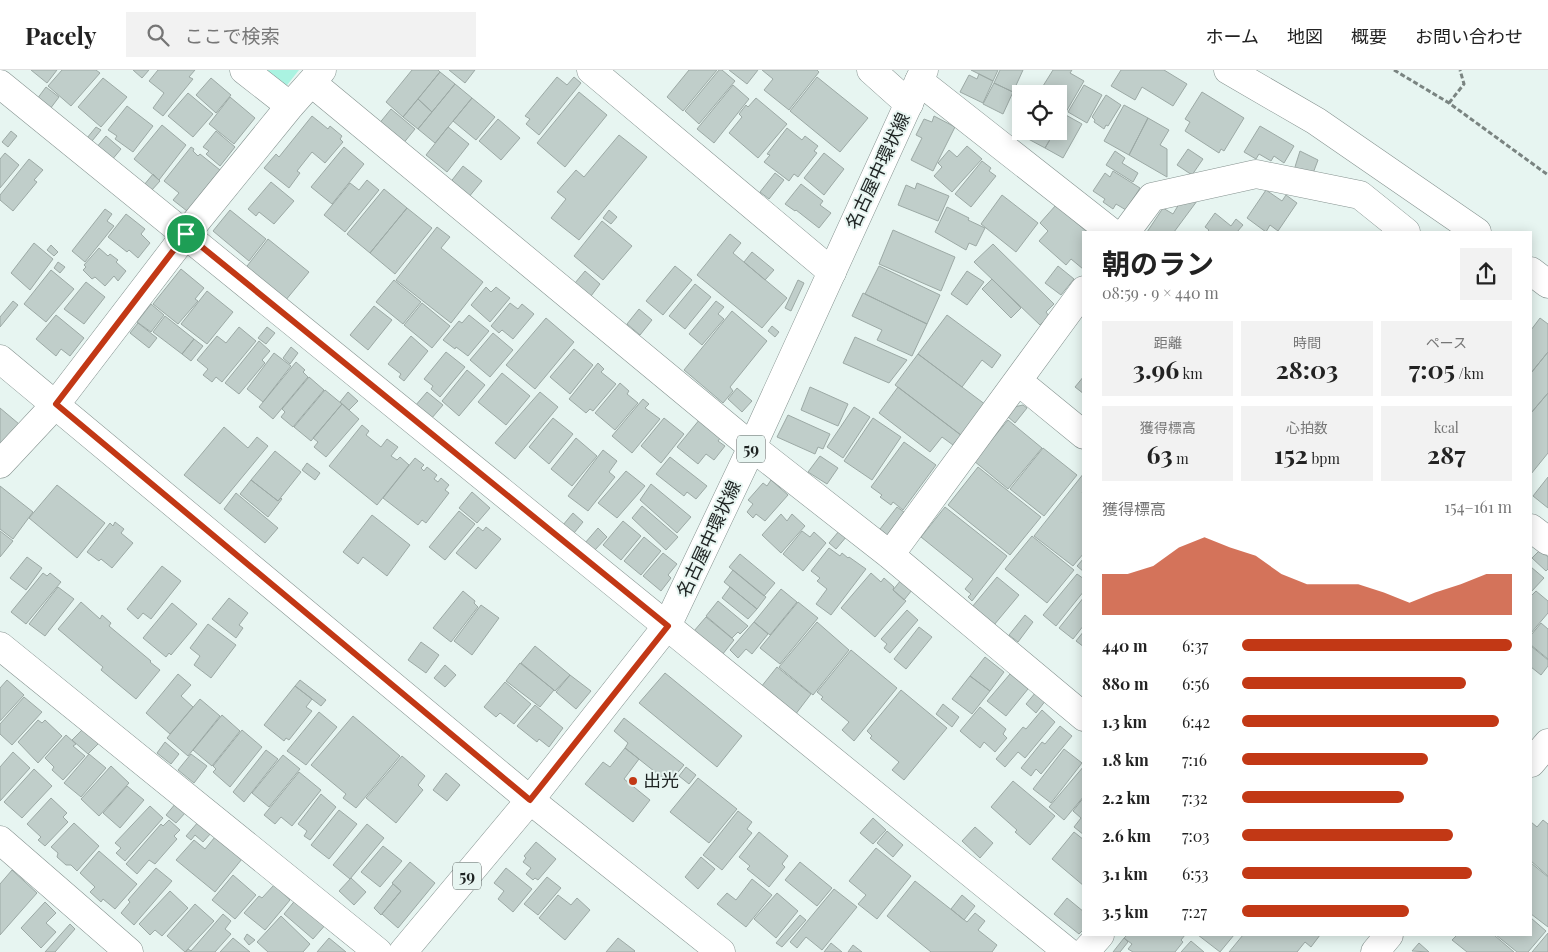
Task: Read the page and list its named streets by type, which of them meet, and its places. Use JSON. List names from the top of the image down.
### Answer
{
  "streets": {
    "street": ["名古屋中環状線", "59"]
  },
  "places": ["出光"],
  "page": {
    "header": "Pacely",
    "search": "ここで検索",
    "nav": [
      "ホーム",
      "地図",
      "概要",
      "お問い合わせ"
    ],
    "heading": ["朝のラン", "08:59 · 9 × 440 m"],
    "stats": [
      ["距離", "3.96 km"],
      ["時間", "28:03"],
      ["ペース", "7:05 /km"],
      ["獲得標高", "63 m"],
      ["心拍数", "152 bpm"],
      ["kcal", "287"]
    ],
    "chart": ["獲得標高", "154–161 m"],
    "list": [
      {
        "name": "440 m",
        "note": "6:37"
      },
      {
        "name": "880 m",
        "note": "6:56"
      },
      {
        "name": "1.3 km",
        "note": "6:42"
      },
      {
        "name": "1.8 km",
        "note": "7:16"
      },
      {
        "name": "2.2 km",
        "note": "7:32"
      },
      {
        "name": "2.6 km",
        "note": "7:03"
      },
      {
        "name": "3.1 km",
        "note": "6:53"
      },
      {
        "name": "3.5 km",
        "note": "7:27"
      }
    ]
  }
}
